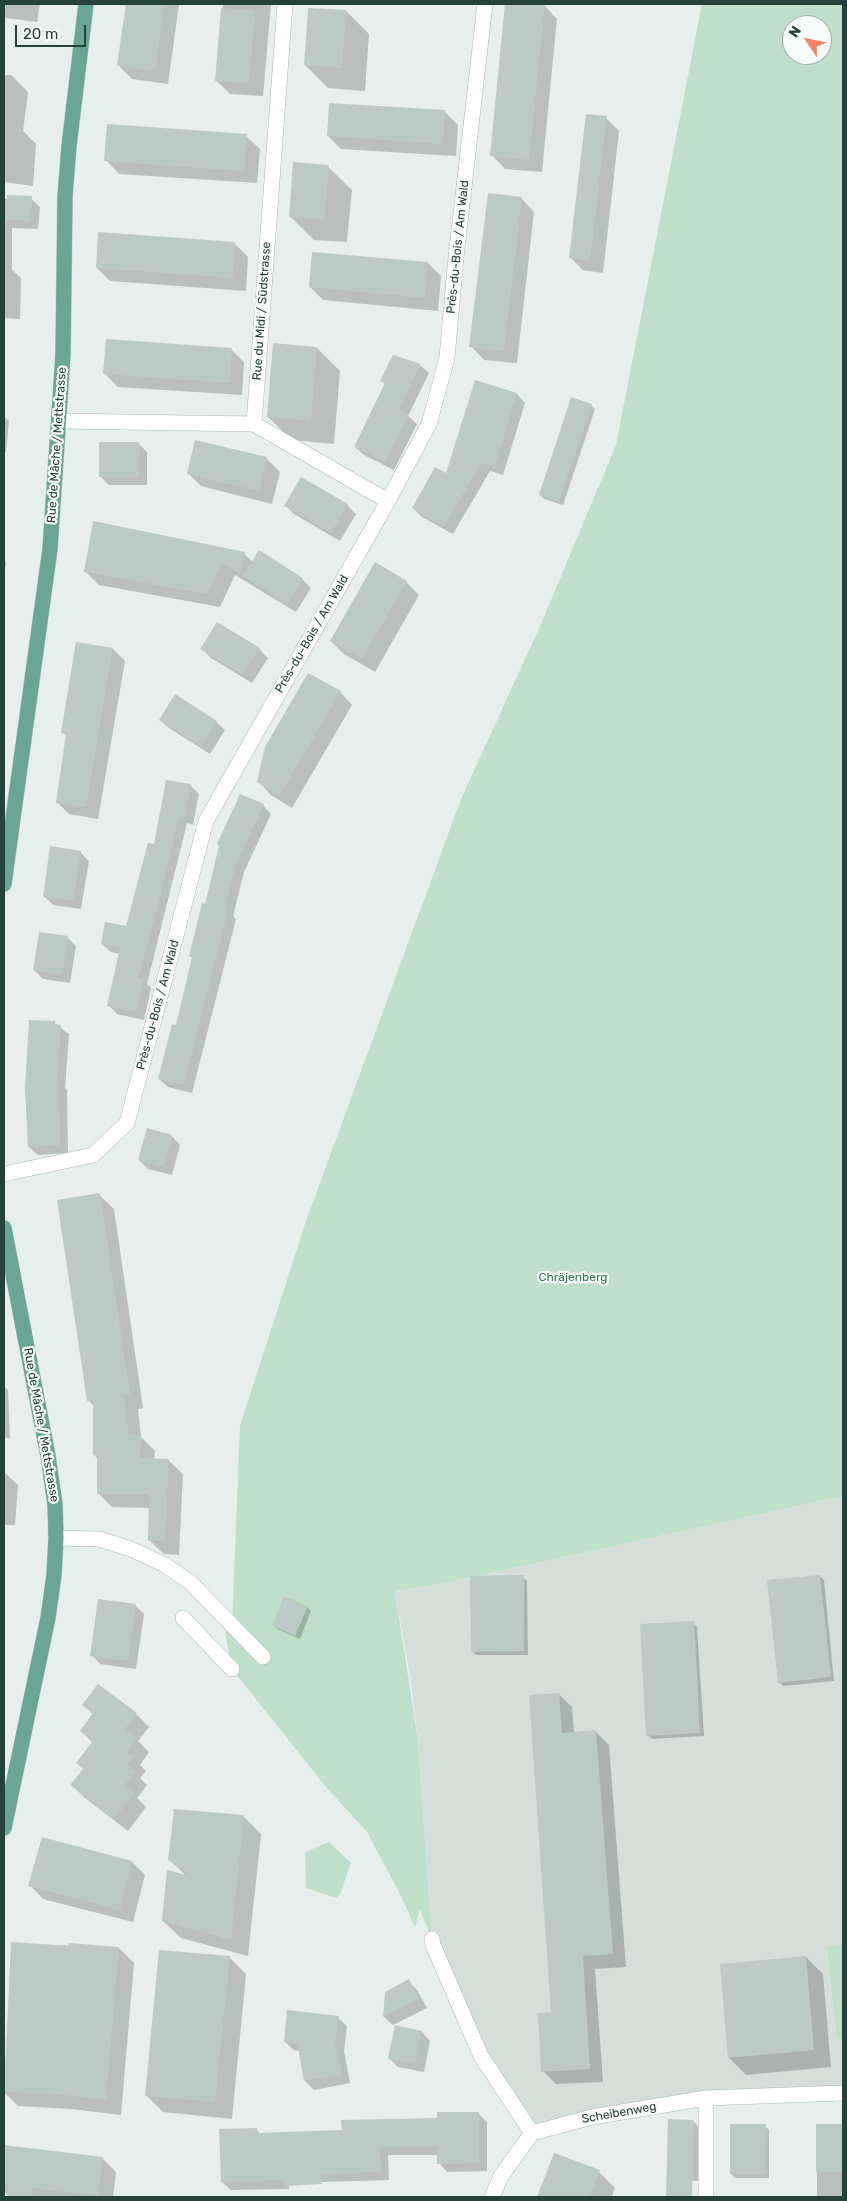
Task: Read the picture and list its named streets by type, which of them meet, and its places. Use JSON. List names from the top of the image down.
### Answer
{
  "streets": {
    "main road": ["Rue de Mâche / Mettstrasse"],
    "street": ["Près-du-Bois / Am Wald", "Rue du Midi / Südstrasse", "Scheibenweg"]
  },
  "parks": ["Chräjenberg"],
  "scale_bar": "20 m",
  "north": "top left"
}
